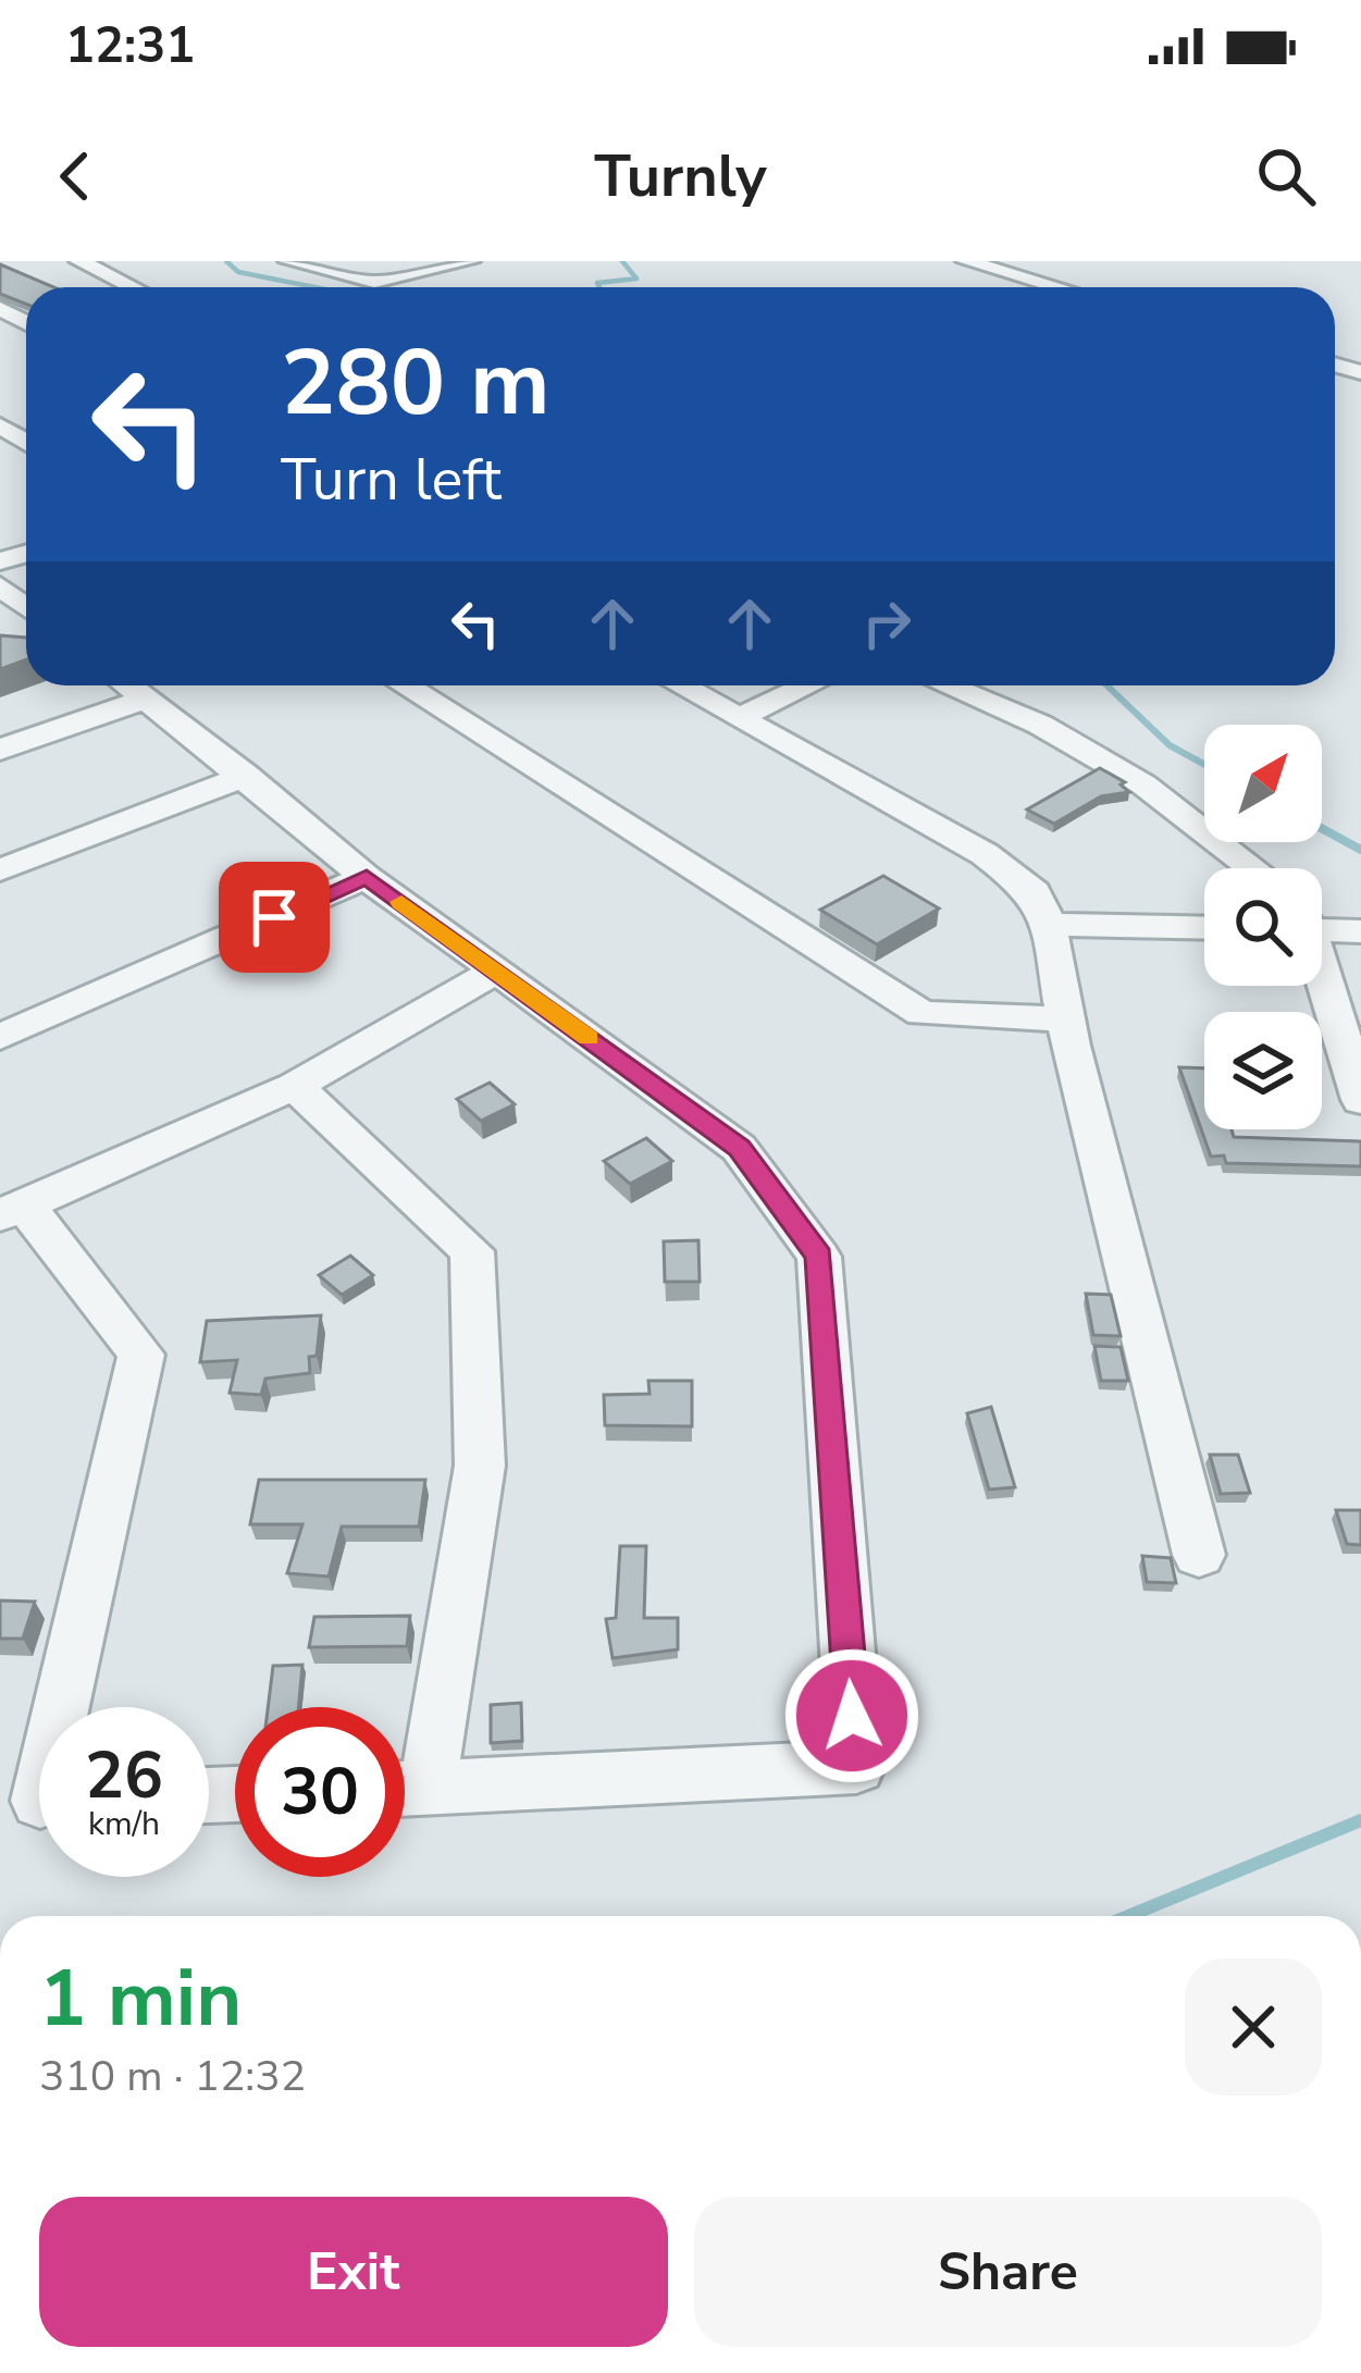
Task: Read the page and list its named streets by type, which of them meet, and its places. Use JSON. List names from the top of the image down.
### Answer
{
  "north": "top right",
  "page": {
    "status": "12:31",
    "header": "Turnly",
    "turn": ["280 m", "Turn left"],
    "speed": "26 km/h",
    "limit": "30",
    "heading": ["1 min", "310 m · 12:32"],
    "buttons": ["Exit", "Share"]
  }
}
